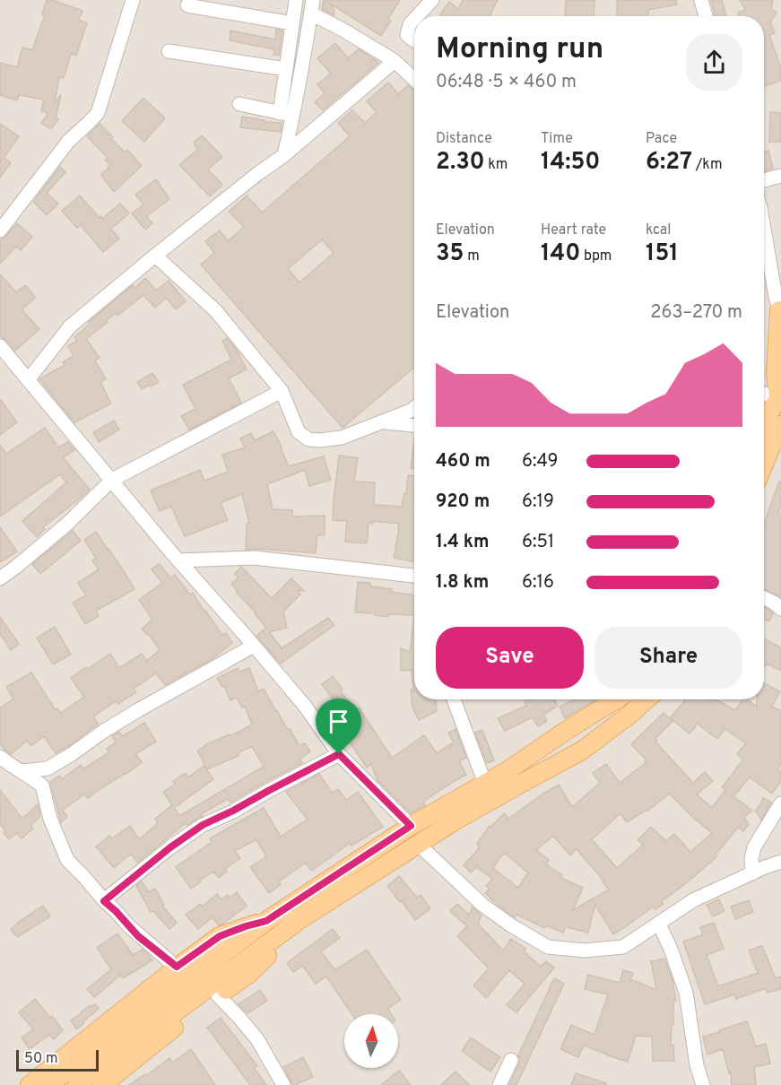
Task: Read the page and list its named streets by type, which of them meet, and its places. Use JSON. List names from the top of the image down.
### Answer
{
  "scale_bar": "50 m",
  "north": "top",
  "page": {
    "heading": ["Morning run", "06:48 · 5 × 460 m"],
    "stats": [
      ["Distance", "2.30 km"],
      ["Time", "14:50"],
      ["Pace", "6:27 /km"],
      ["Elevation", "35 m"],
      ["Heart rate", "140 bpm"],
      ["kcal", "151"]
    ],
    "chart": ["Elevation", "263–270 m"],
    "list": [
      {
        "name": "460 m",
        "note": "6:49"
      },
      {
        "name": "920 m",
        "note": "6:19"
      },
      {
        "name": "1.4 km",
        "note": "6:51"
      },
      {
        "name": "1.8 km",
        "note": "6:16"
      }
    ],
    "buttons": ["Save", "Share"],
    "scale": "50 m"
  }
}
